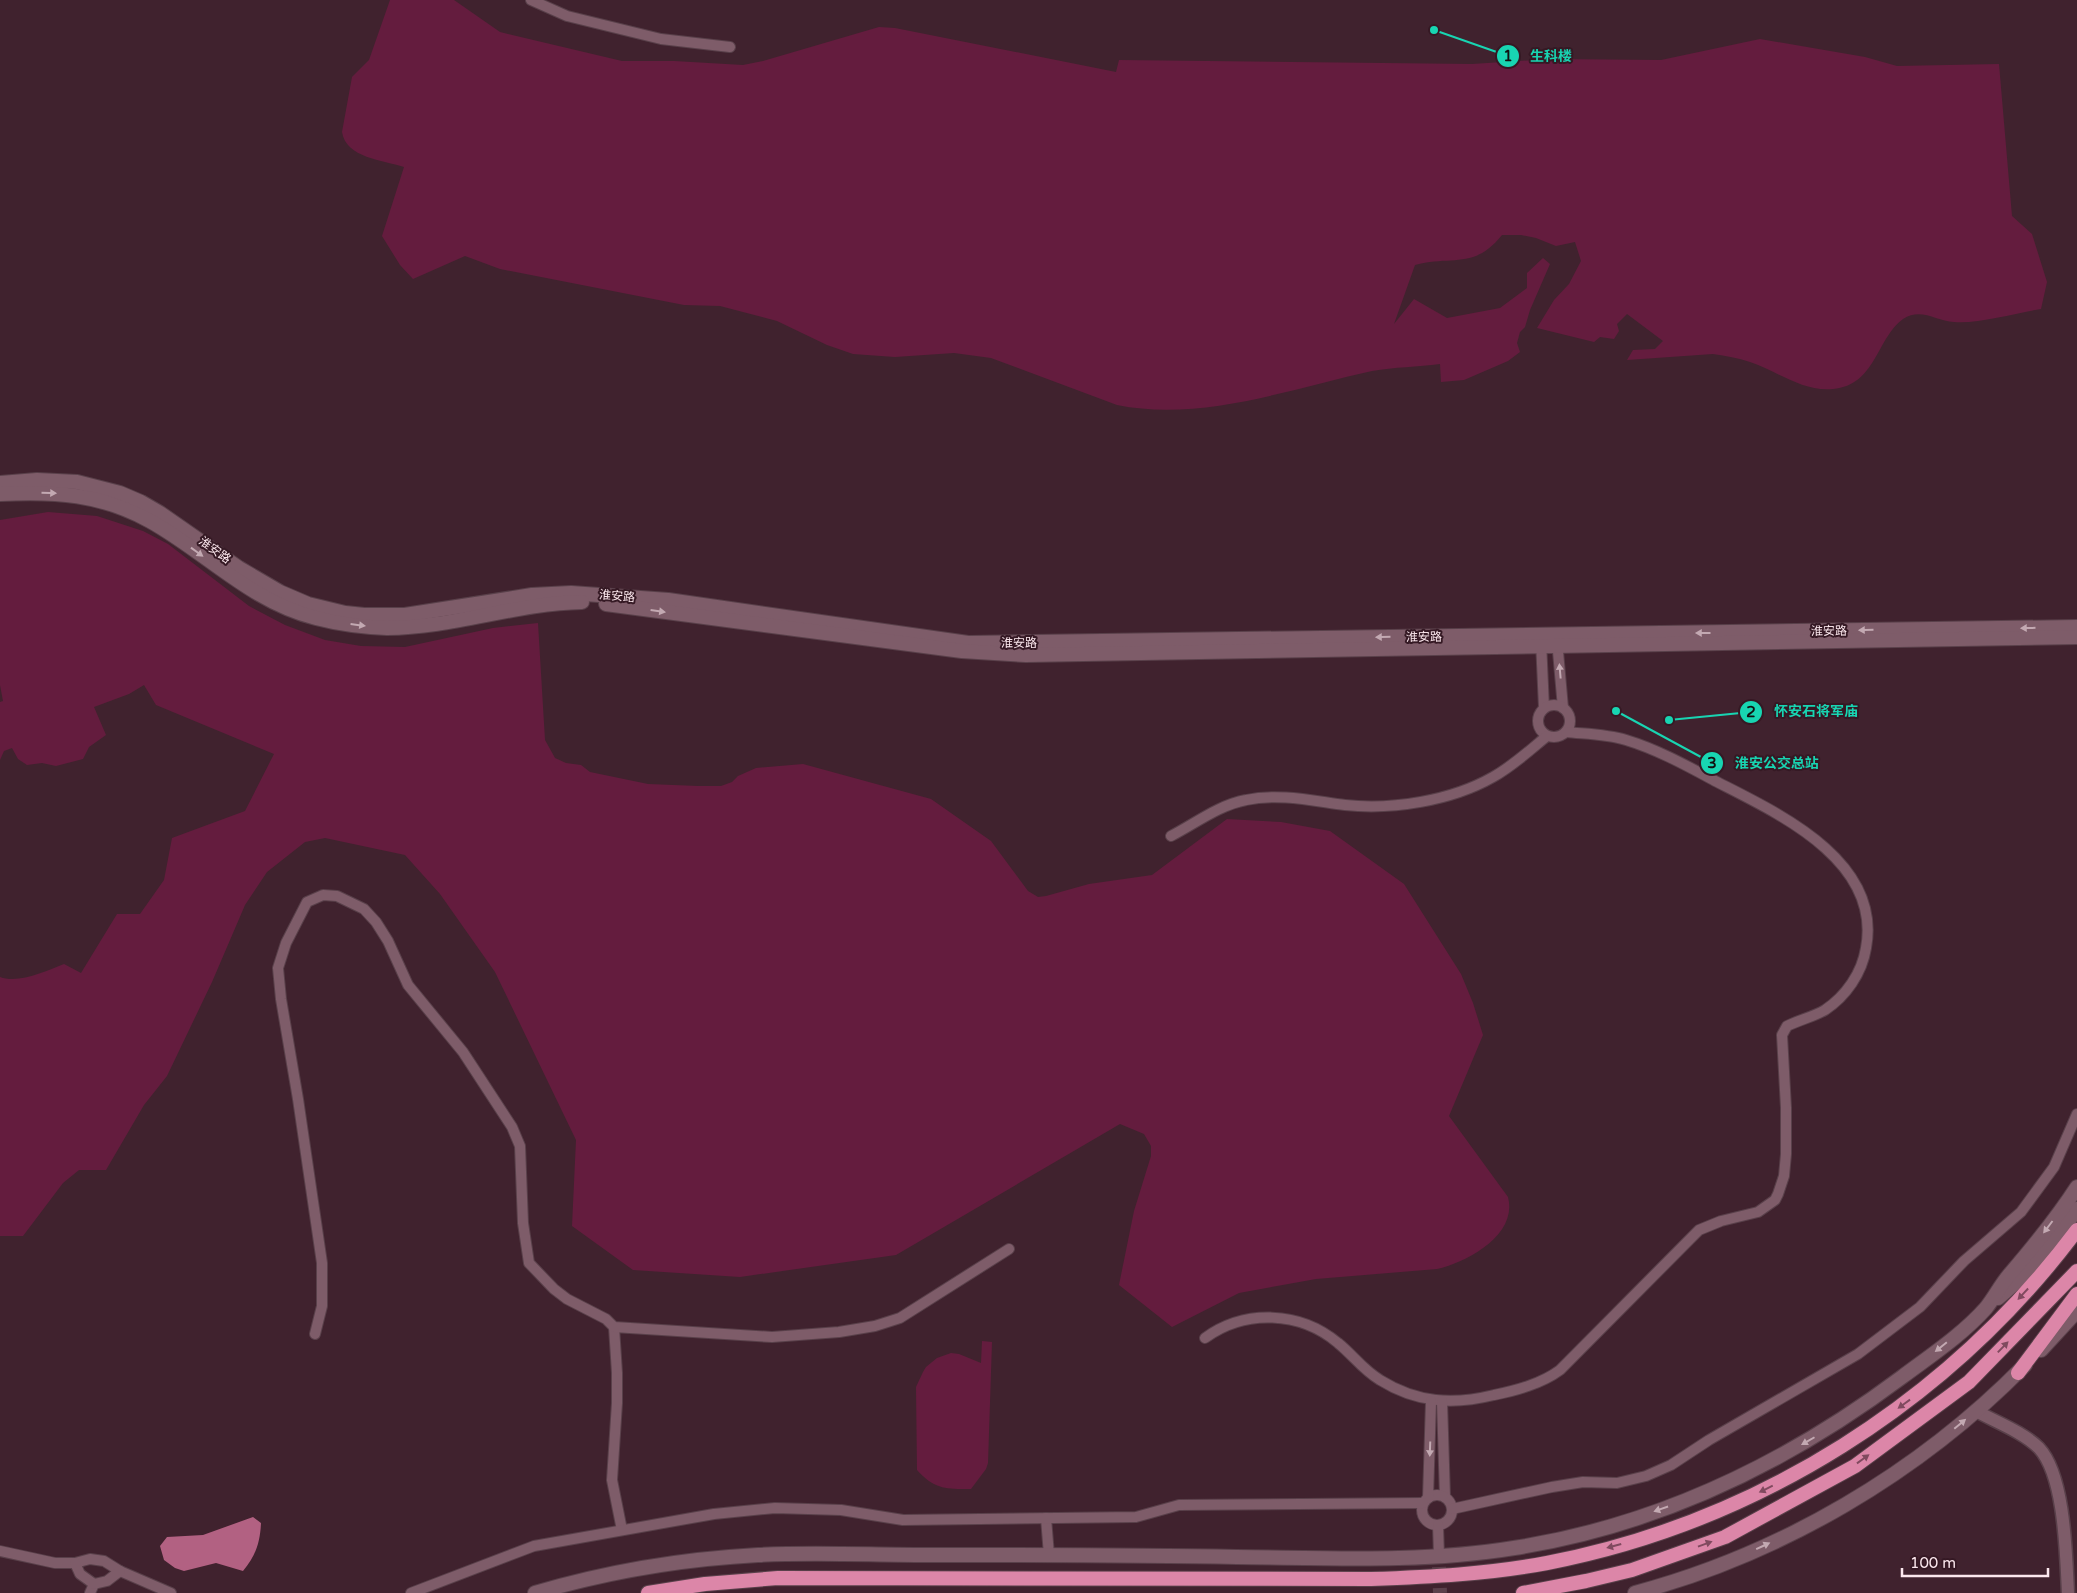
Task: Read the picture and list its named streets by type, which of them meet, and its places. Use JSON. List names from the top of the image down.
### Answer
{
  "streets": {
    "main road": ["淮安路"]
  },
  "places": ["生科楼", "淮安公交总站", "怀安石将军庙"],
  "scale_bar": "100 m"
}
